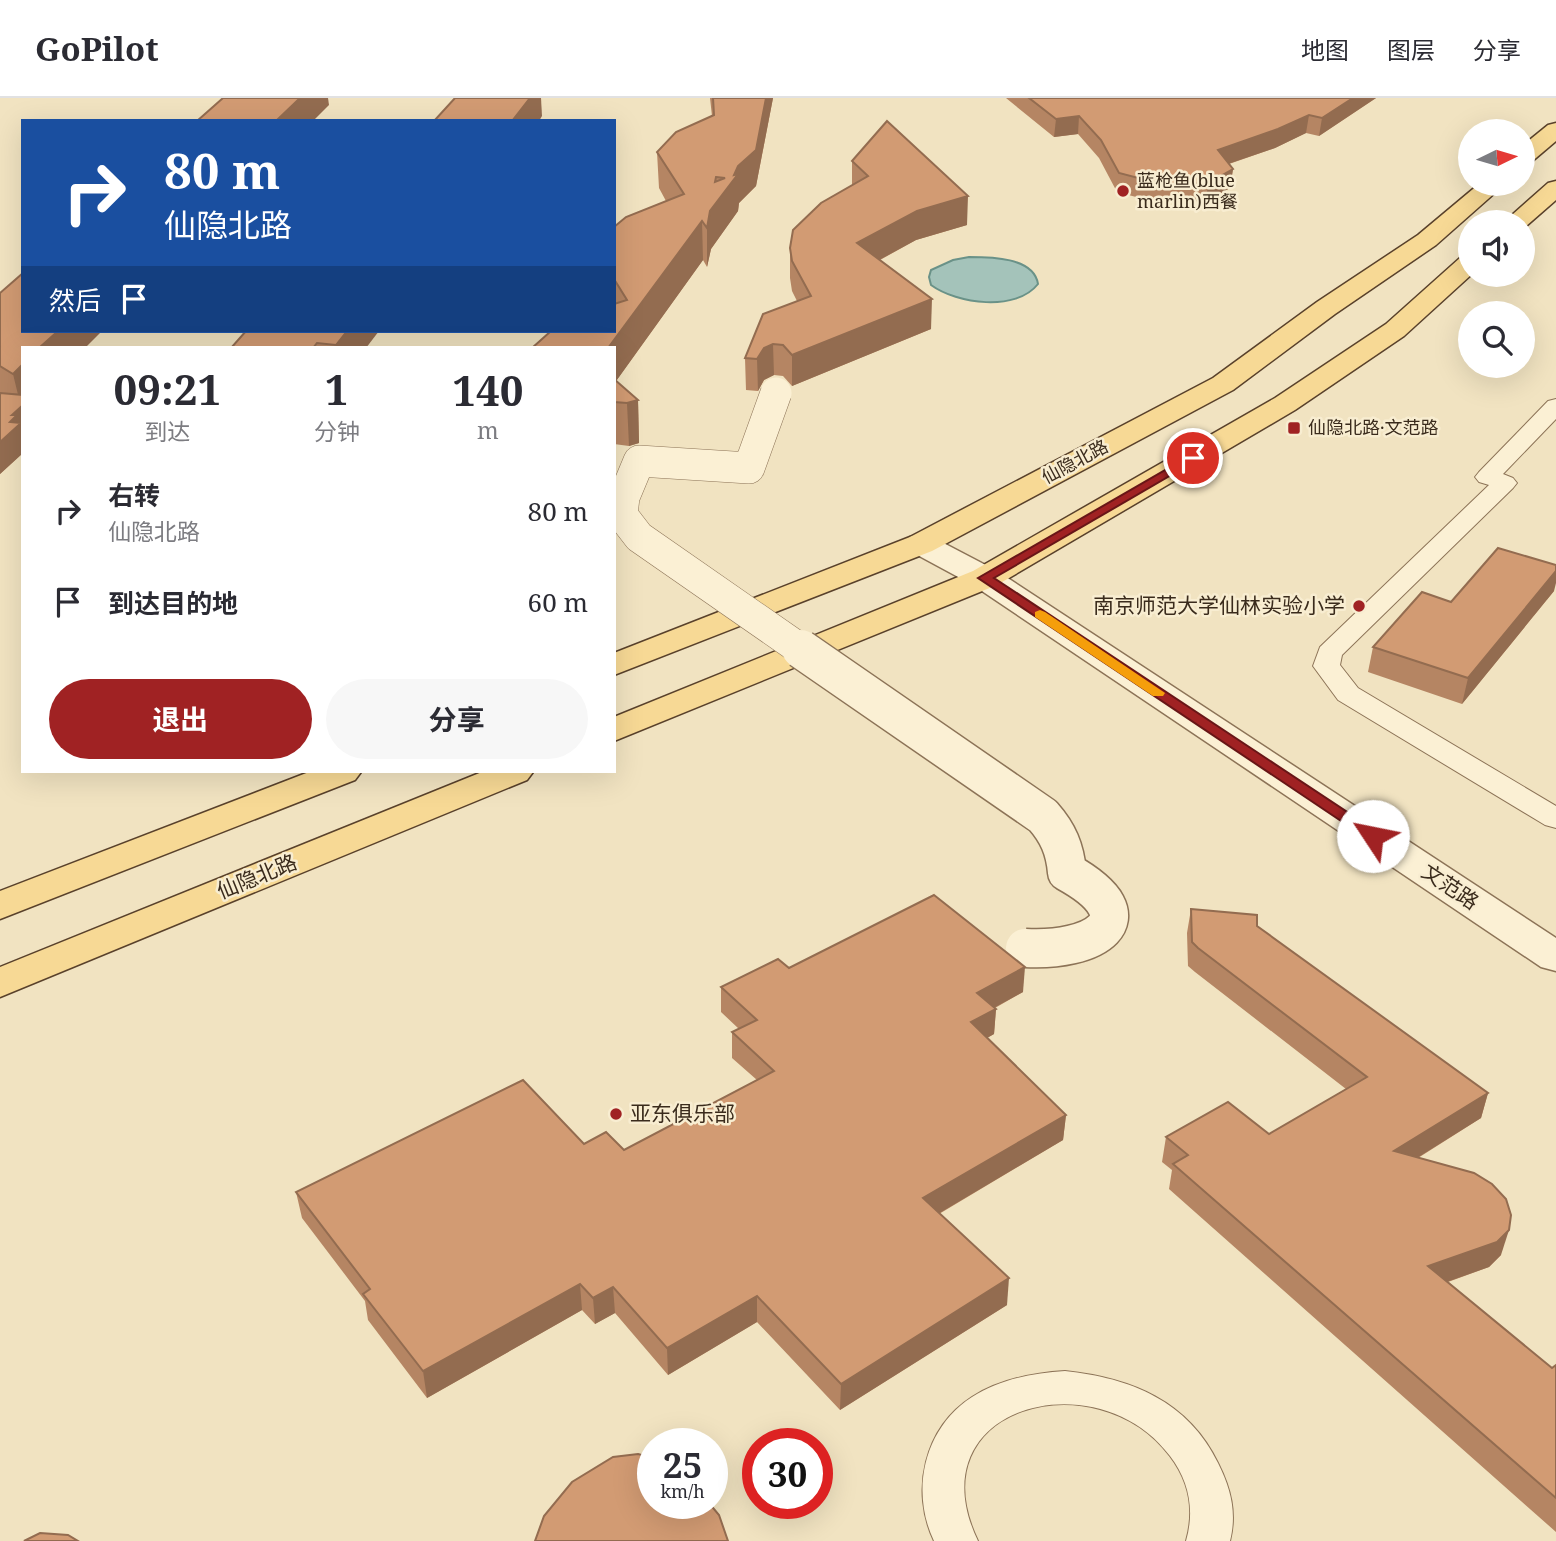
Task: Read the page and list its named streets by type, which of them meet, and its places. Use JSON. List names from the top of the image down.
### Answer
{
  "streets": {
    "main road": ["仙隐北路"],
    "street": ["文范路"]
  },
  "crossings": [
    ["仙隐北路", "文范路"]
  ],
  "places": {
    "other": ["蓝枪鱼(blue marlin)西餐", "南京师范大学仙林实验小学", "亚东俱乐部"],
    "transit": ["仙隐北路·文范路"]
  },
  "north": "right",
  "page": {
    "header": "GoPilot",
    "nav": ["地图", "图层", "分享"],
    "turn": ["80 m", "仙隐北路"],
    "then": "然后",
    "eta": [
      "09:21",
      "到达",
      "1",
      "分钟",
      "140",
      "m"
    ],
    "list": [
      {
        "name": "右转",
        "note": "仙隐北路",
        "value": "80 m"
      },
      {
        "name": "到达目的地",
        "value": "60 m"
      }
    ],
    "buttons": ["退出", "分享"],
    "speed": "25 km/h",
    "limit": "30"
  }
}
